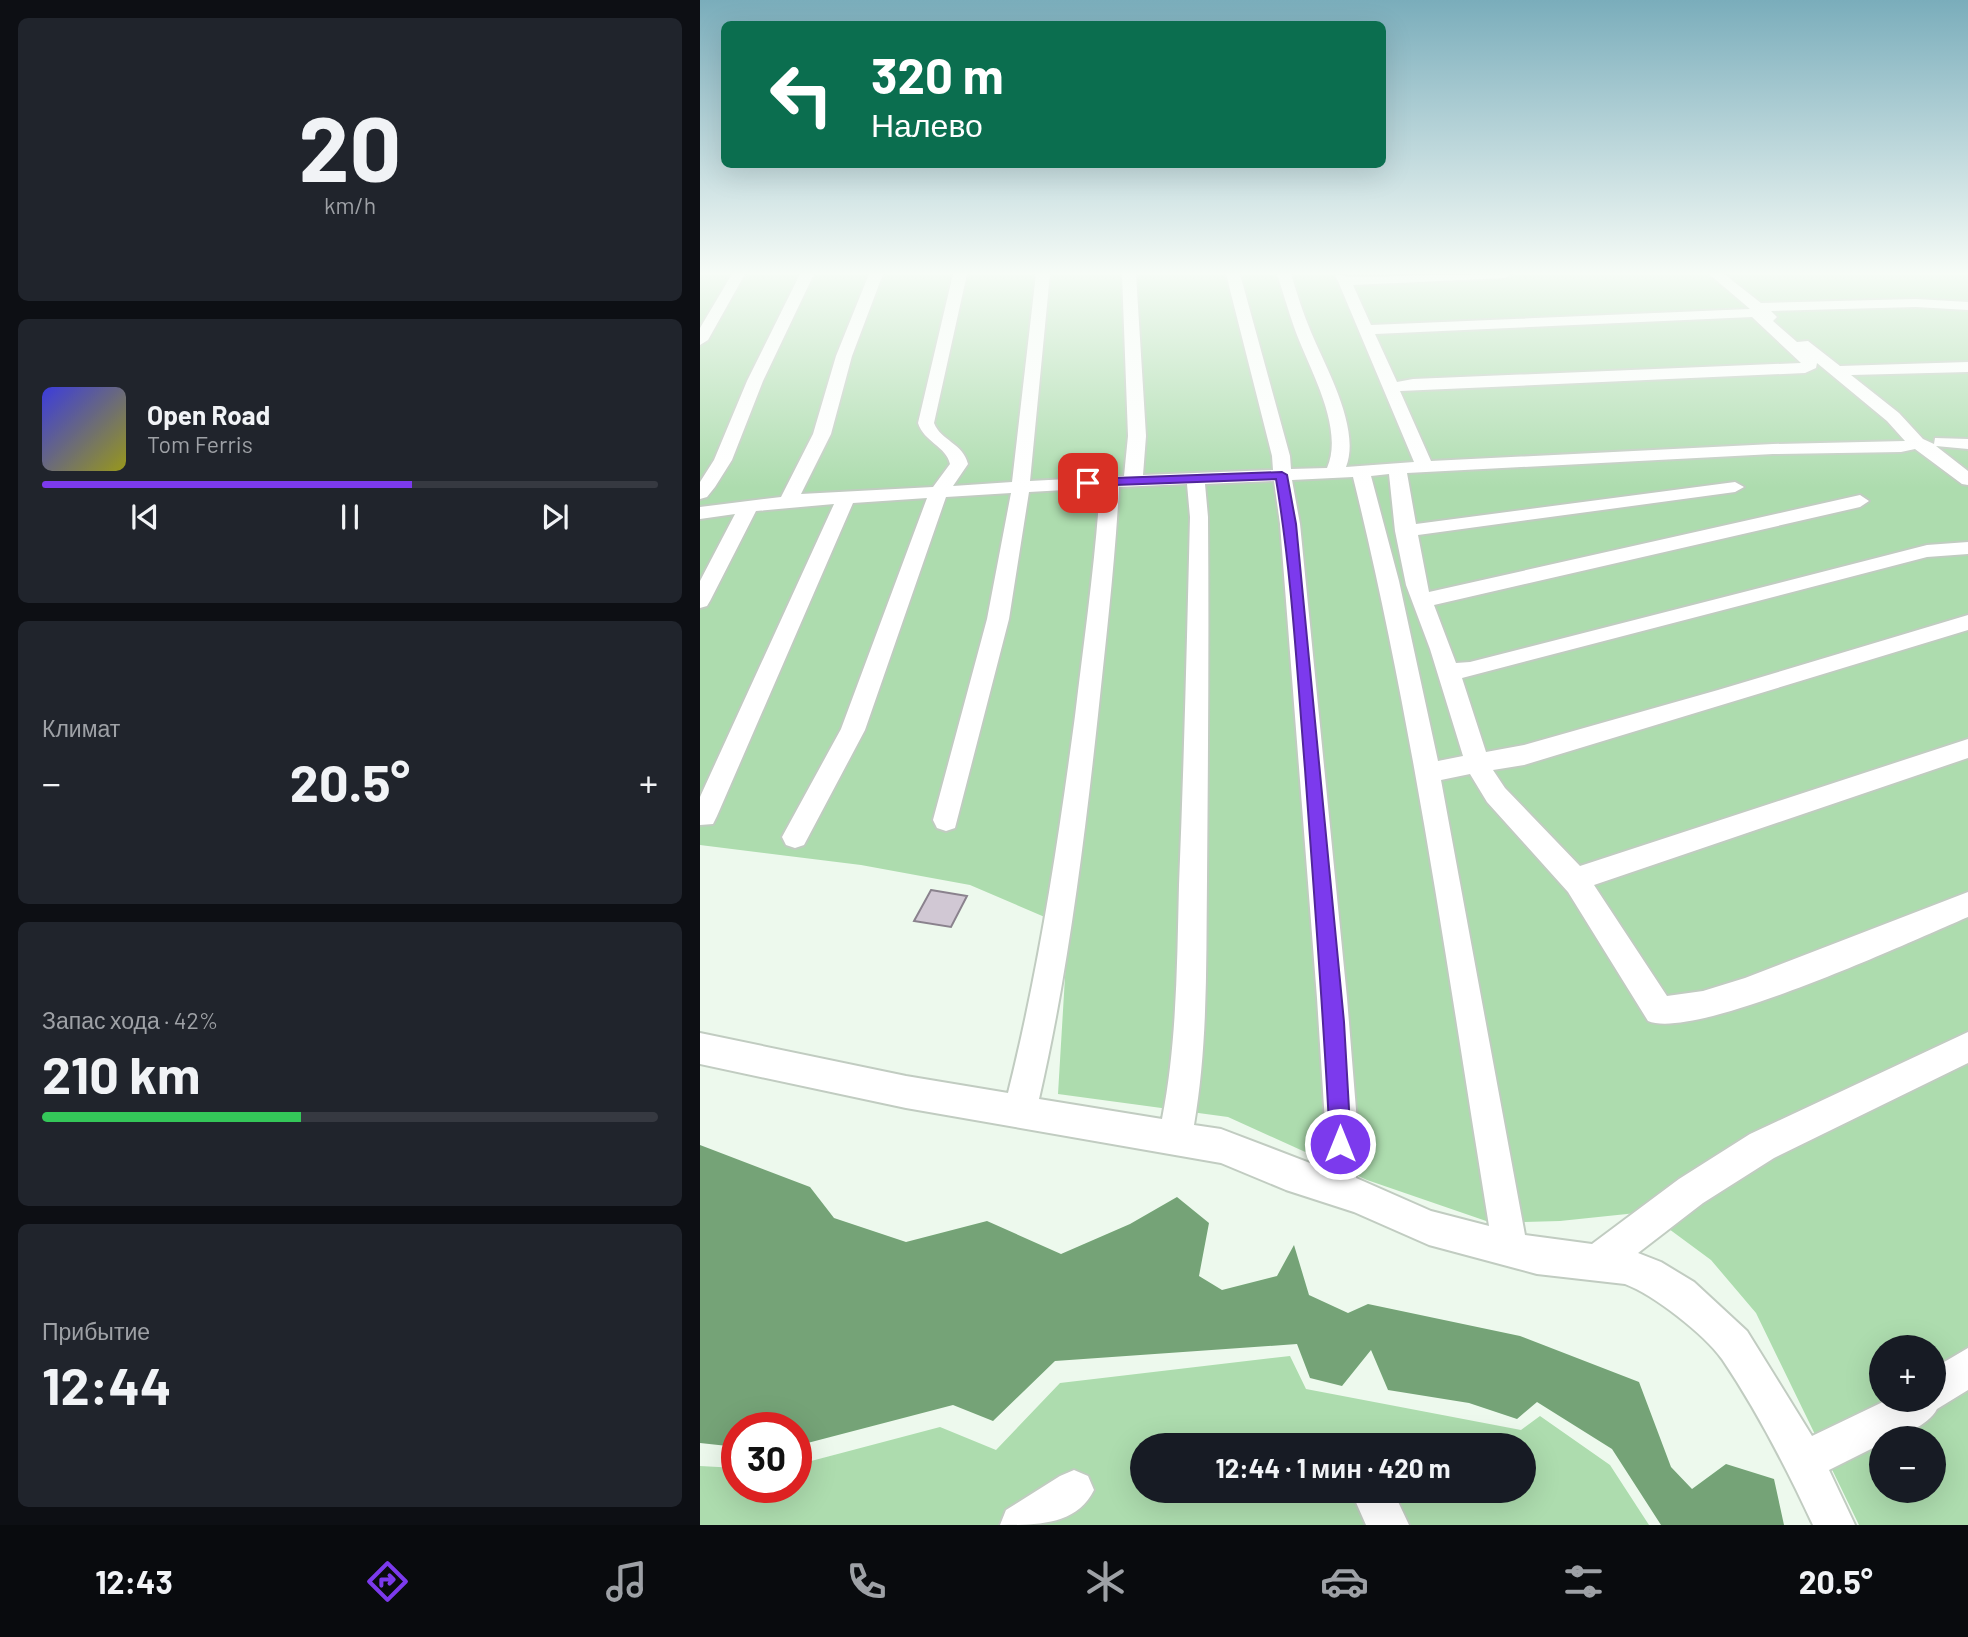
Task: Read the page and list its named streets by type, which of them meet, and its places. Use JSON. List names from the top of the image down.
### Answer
{
  "page": {
    "tile": [
      ["20", "km/h"],
      "Климат",
      ["Запас хода · 42%", "210 km"],
      ["Прибытие", "12:44"]
    ],
    "turn": ["320 m", "Налево"],
    "song": ["Open Road", "Tom Ferris"],
    "heat": ["−", "20.5°", "+"],
    "map_buttons": ["+", "−"],
    "limit": "30",
    "trip": "12:44 · 1 мин · 420 m",
    "tabs": ["12:43", "20.5°"]
  }
}
